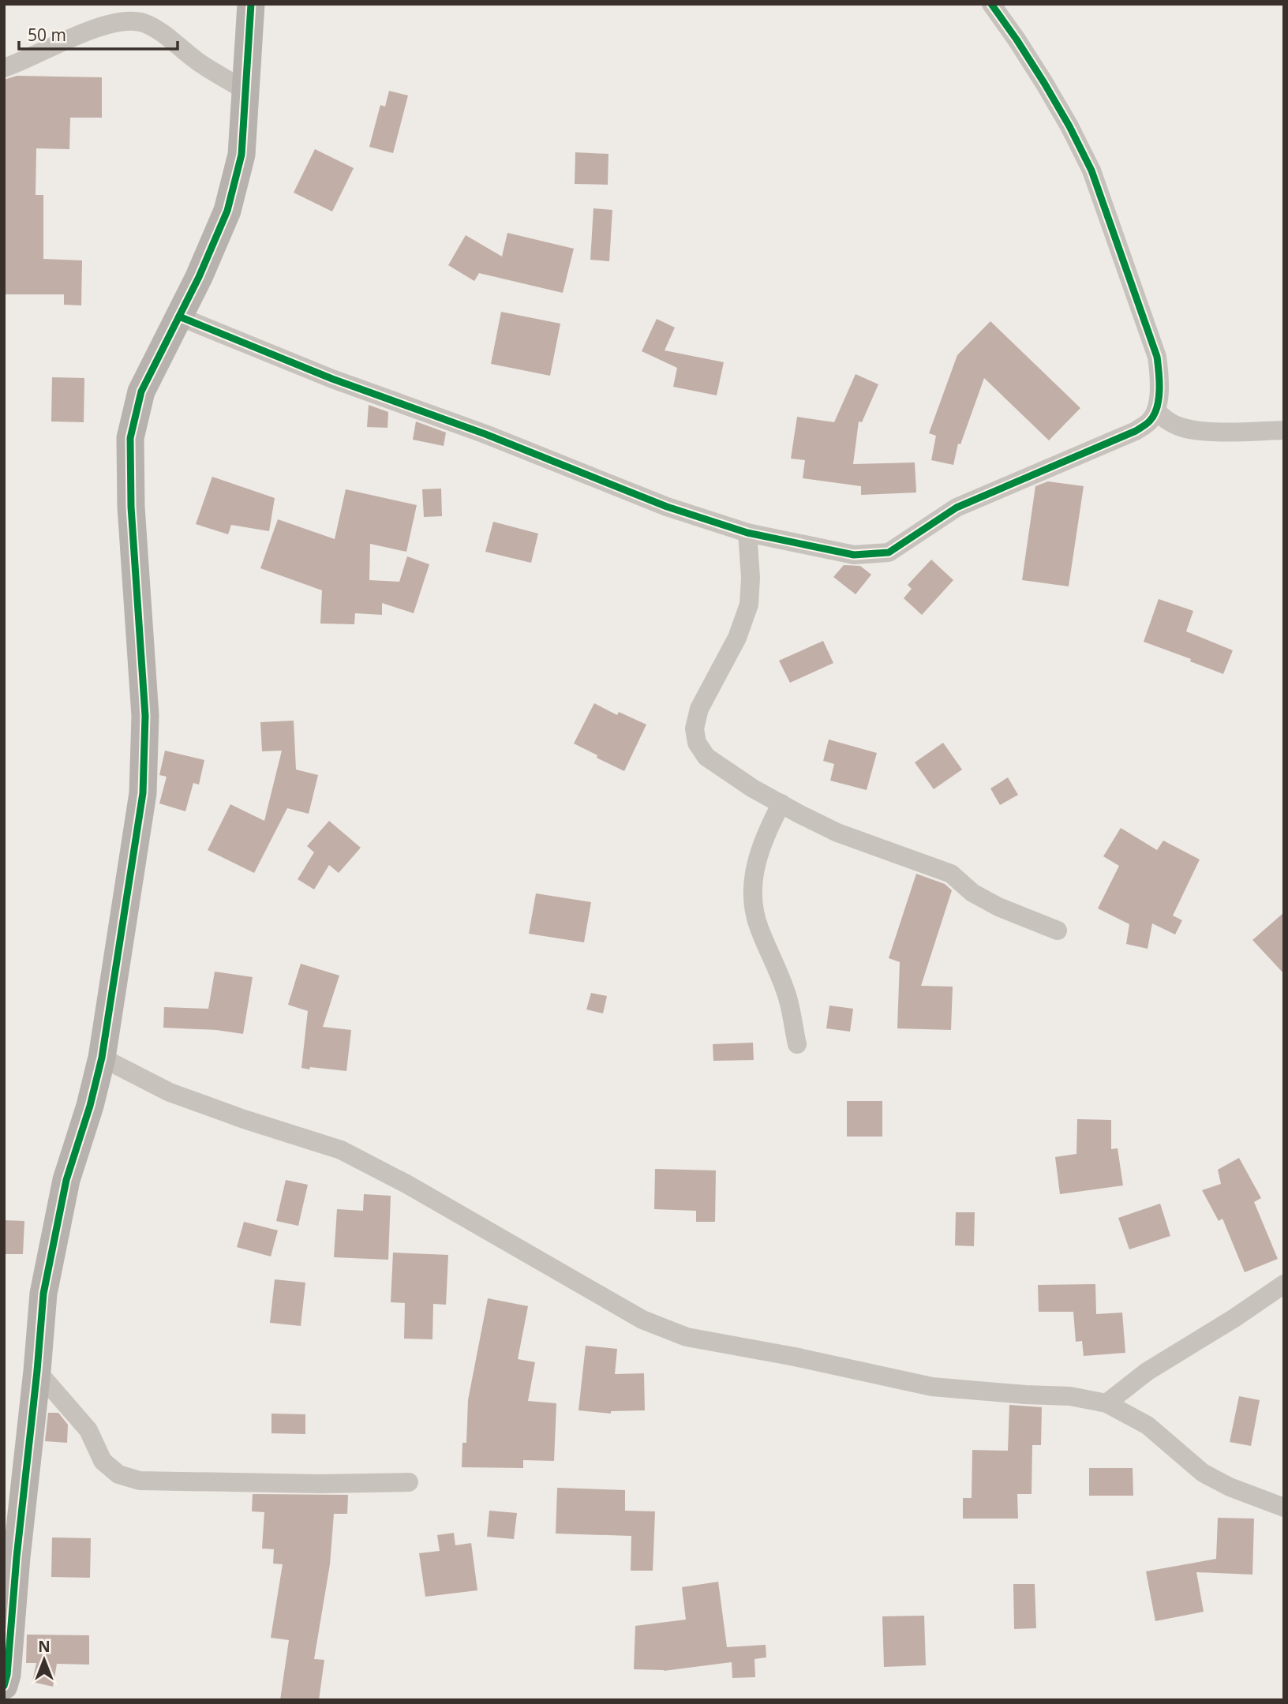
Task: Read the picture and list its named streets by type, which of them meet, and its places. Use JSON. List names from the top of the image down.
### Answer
{
  "scale_bar": "50 m",
  "north": "top"
}
